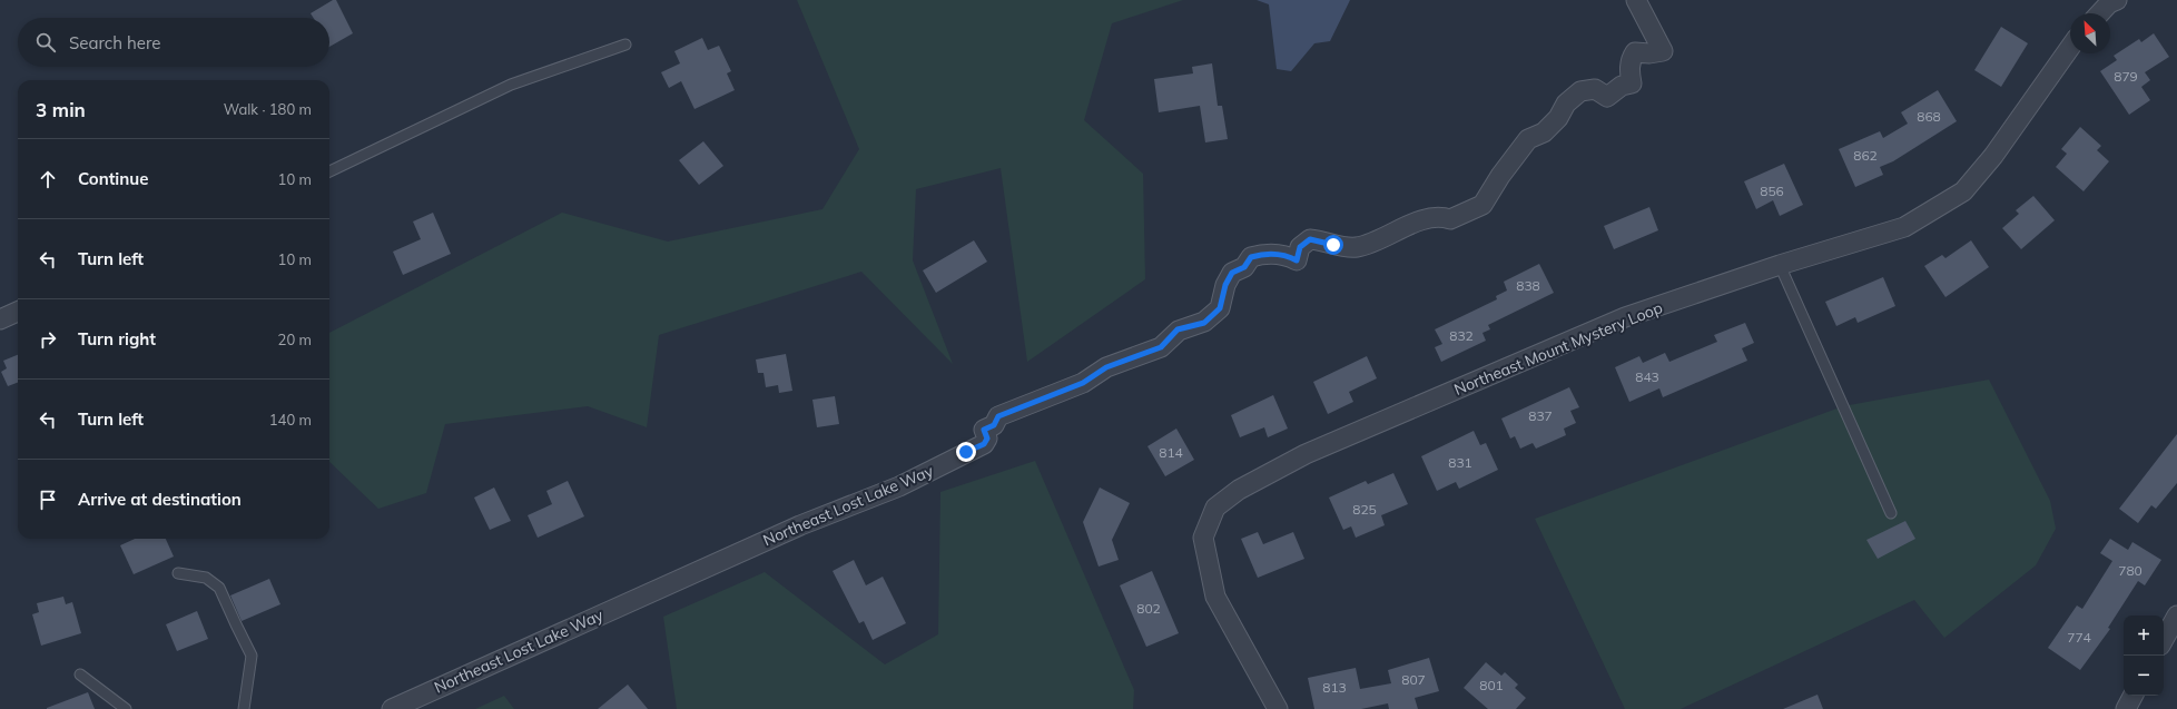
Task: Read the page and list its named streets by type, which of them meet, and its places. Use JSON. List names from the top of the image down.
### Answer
{
  "streets": {
    "street": ["Northeast Mount Mystery Loop", "Northeast Lost Lake Way"]
  },
  "house_numbers": [
    "879",
    "868",
    "862",
    "856",
    "838",
    "832",
    "843",
    "837",
    "814",
    "831",
    "825",
    "780",
    "802",
    "774",
    "807",
    "801",
    "813"
  ],
  "north": "top left",
  "page": {
    "search": "Search here",
    "heading": ["3 min", "Walk · 180 m"],
    "list": [
      ["Continue", "10 m"],
      ["Turn left", "10 m"],
      ["Turn right", "20 m"],
      ["Turn left", "140 m"],
      "Arrive at destination"
    ],
    "map_buttons": ["+", "−"]
  }
}
